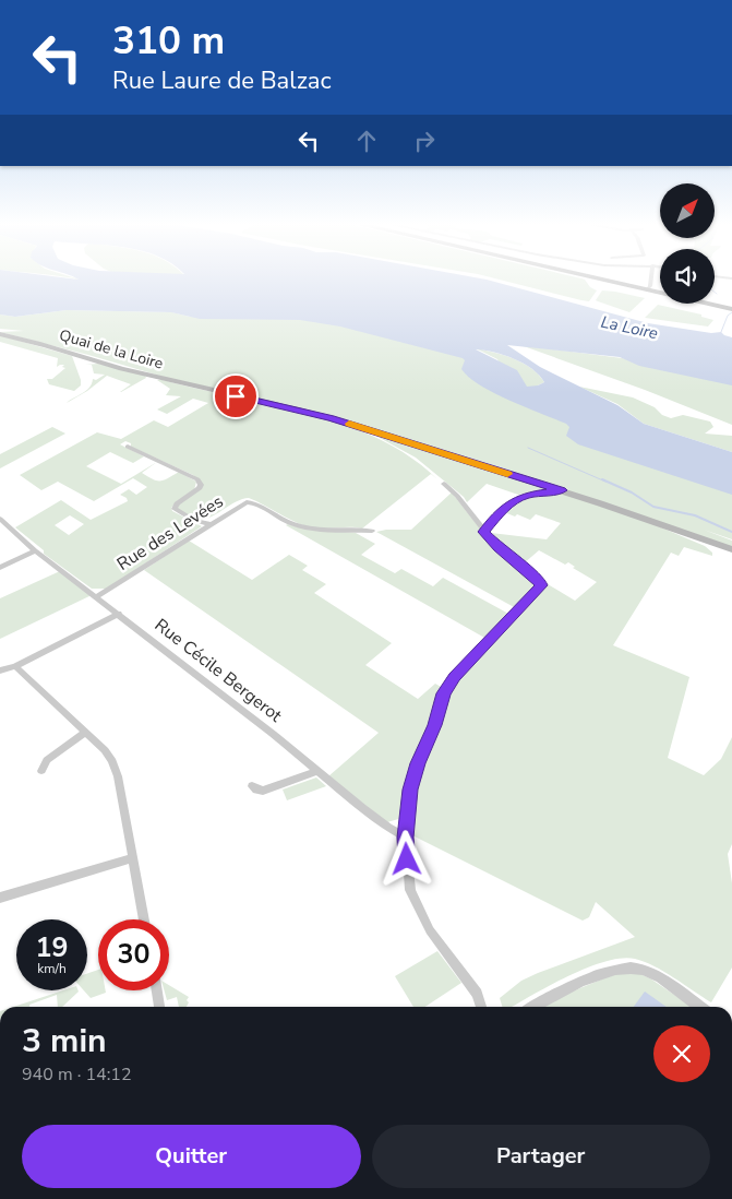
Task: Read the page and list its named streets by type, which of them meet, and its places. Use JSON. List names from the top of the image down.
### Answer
{
  "streets": {
    "main road": ["Quai de la Loire"],
    "street": ["Rue des Levées", "Rue Cécile Bergerot"]
  },
  "crossings": [
    ["Rue des Levées", "Rue Cécile Bergerot"]
  ],
  "water": ["La Loire"],
  "north": "top right",
  "page": {
    "turn": ["310 m", "Rue Laure de Balzac"],
    "speed": "19 km/h",
    "limit": "30",
    "heading": ["3 min", "940 m · 14:12"],
    "buttons": ["Quitter", "Partager"]
  }
}
